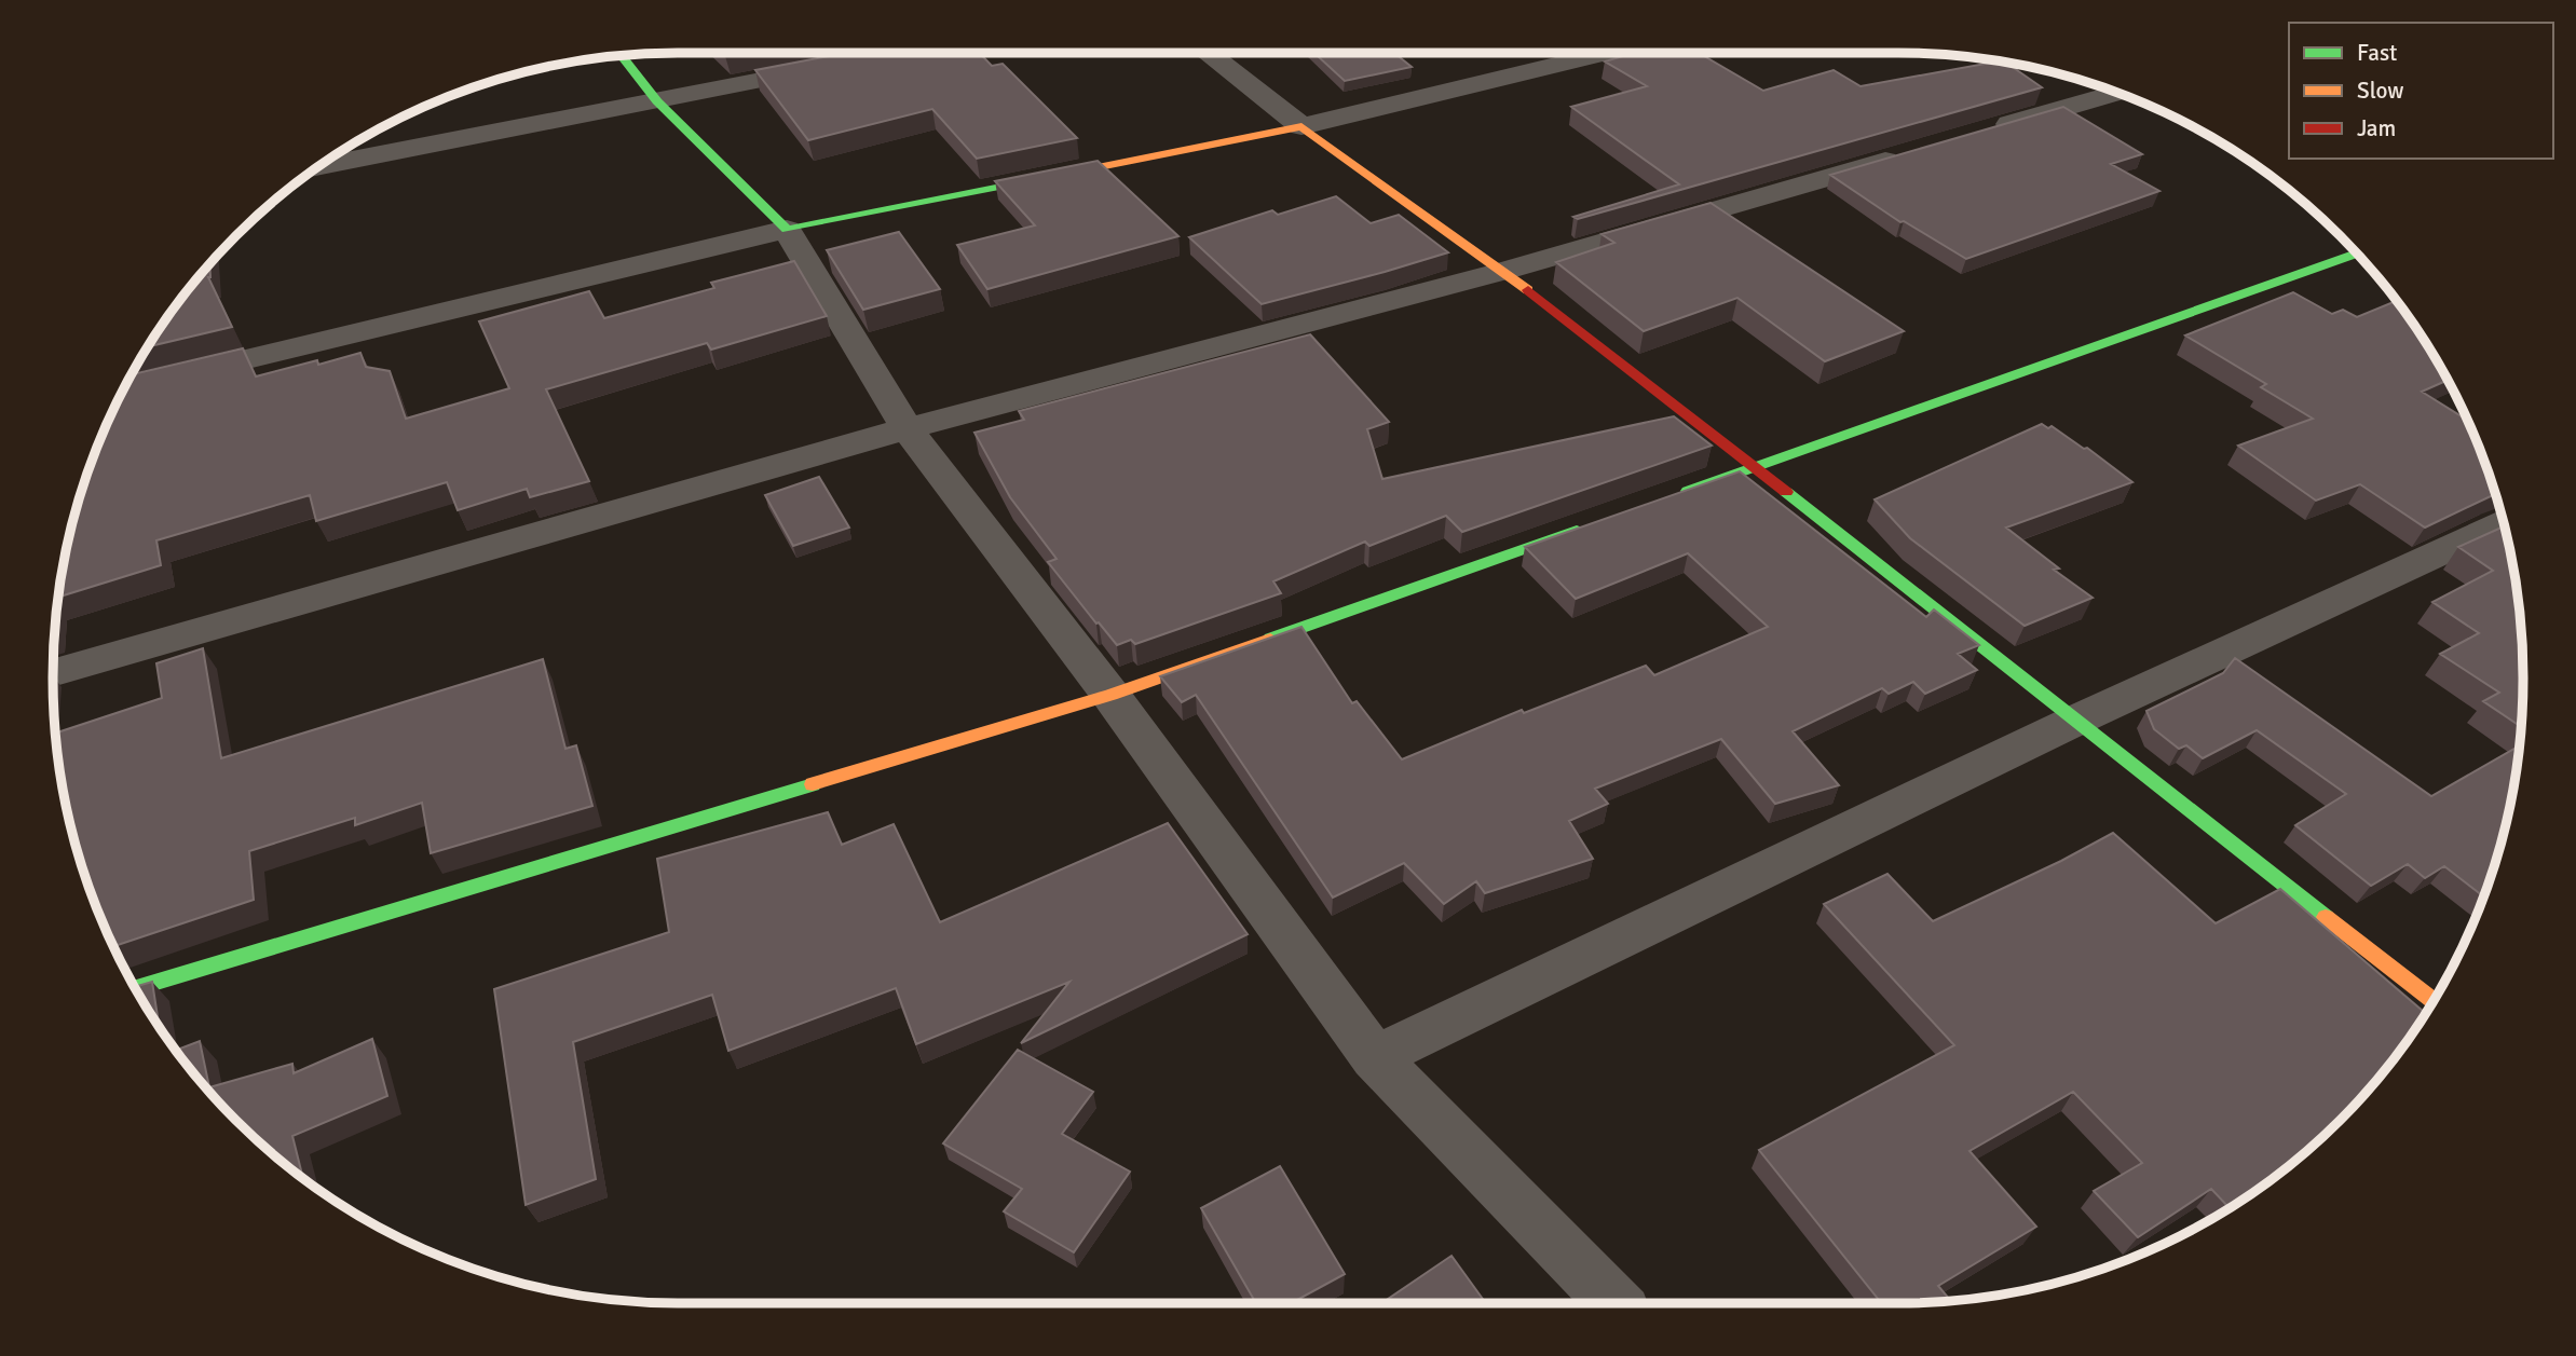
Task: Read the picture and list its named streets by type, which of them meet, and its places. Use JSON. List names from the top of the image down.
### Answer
{
  "legend": ["Fast", "Slow", "Jam"]
}
